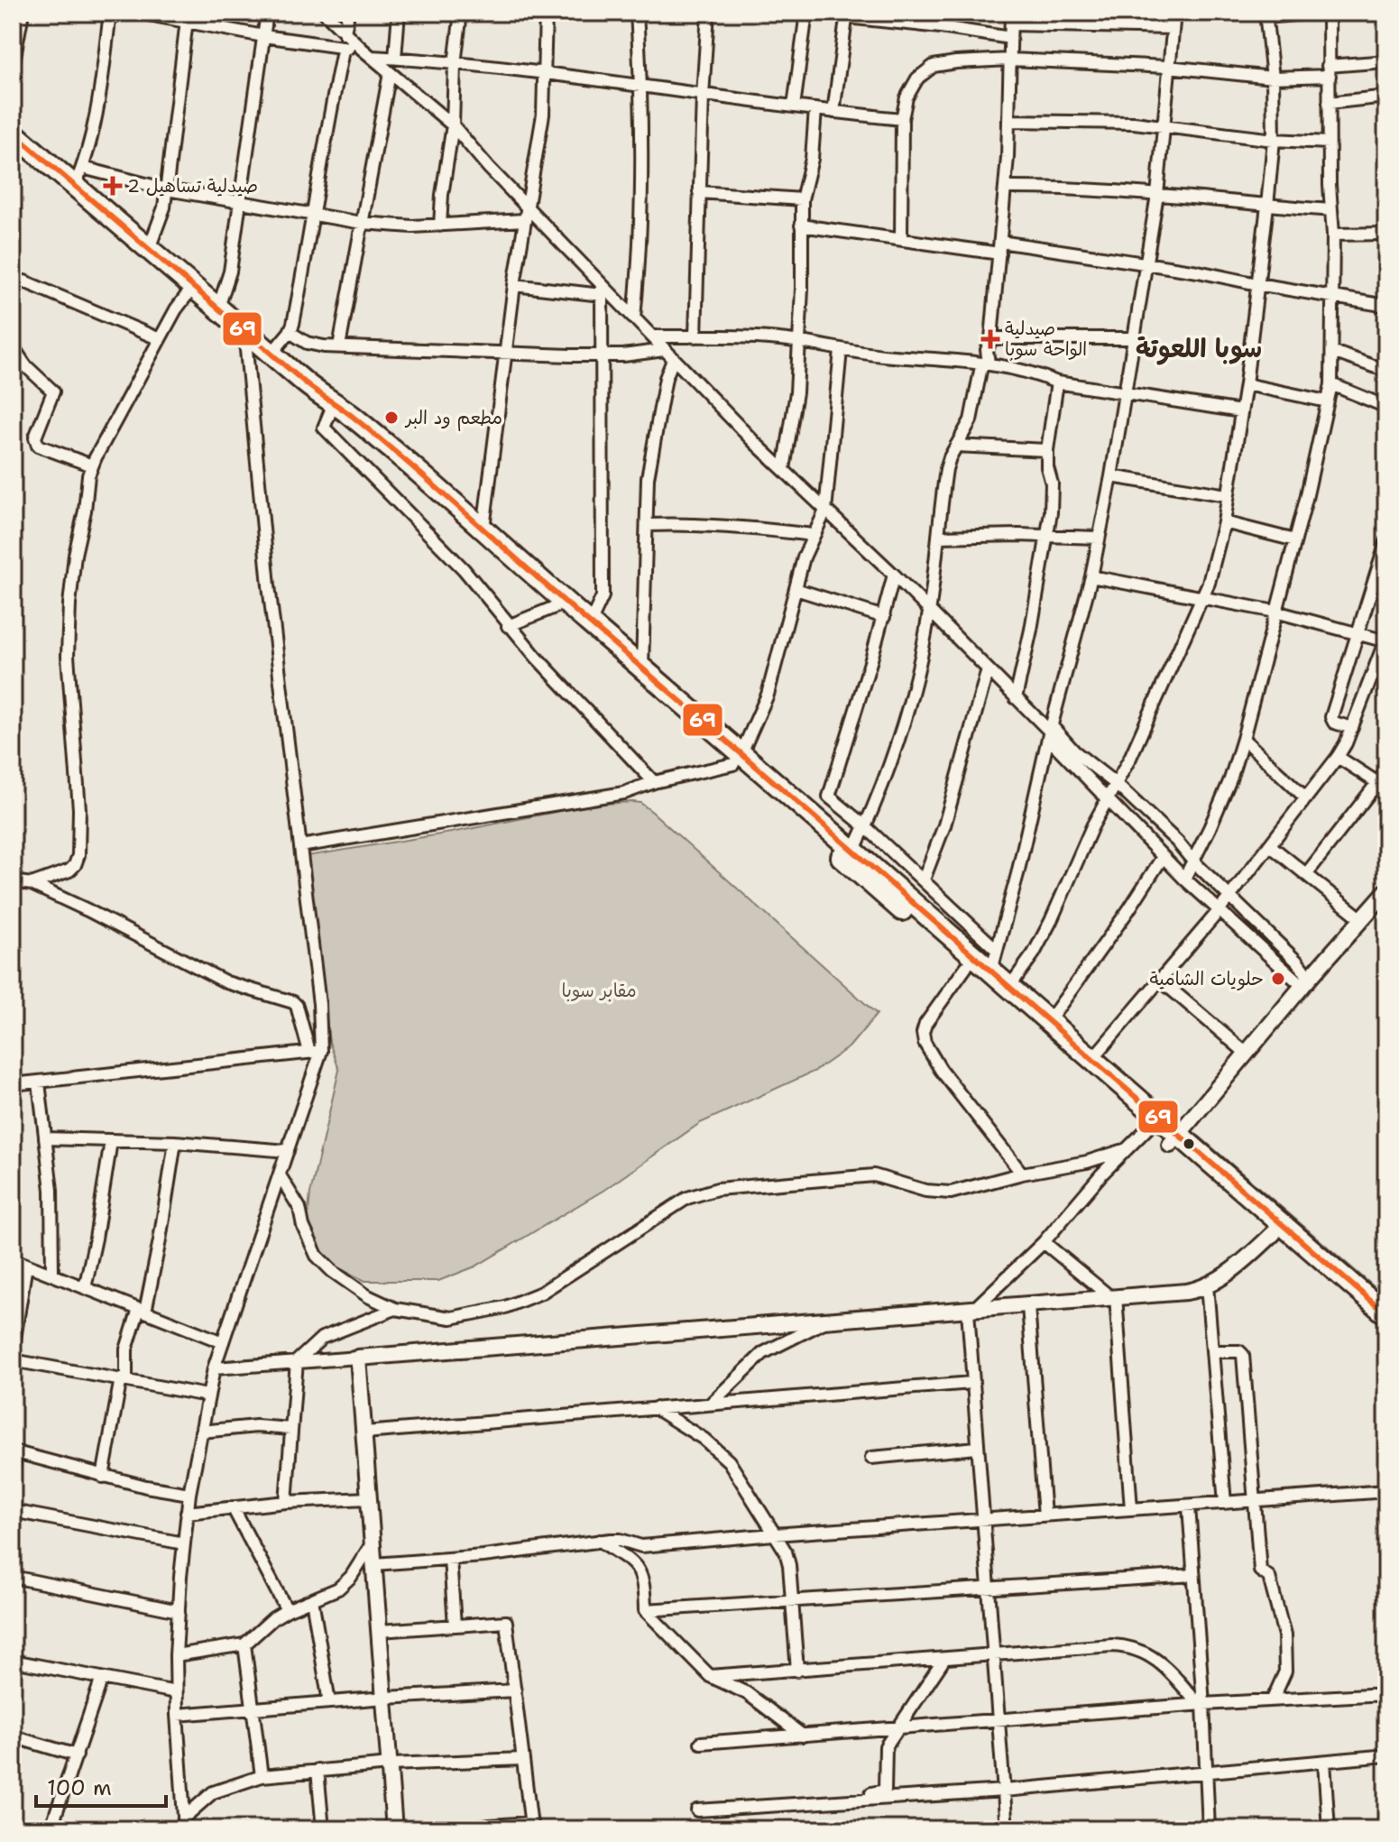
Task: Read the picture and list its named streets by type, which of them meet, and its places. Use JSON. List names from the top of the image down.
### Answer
{
  "districts": ["سوبا اللعوتة"],
  "parks": ["مقابر سوبا"],
  "places": {
    "health": ["صيدلية تساهيل 2", "صيدلية الواحة سوبا"],
    "other": ["مطعم ود البر", "حلويات الشامية"]
  },
  "lines": ["transit line 69"],
  "scale_bar": "100 m"
}
